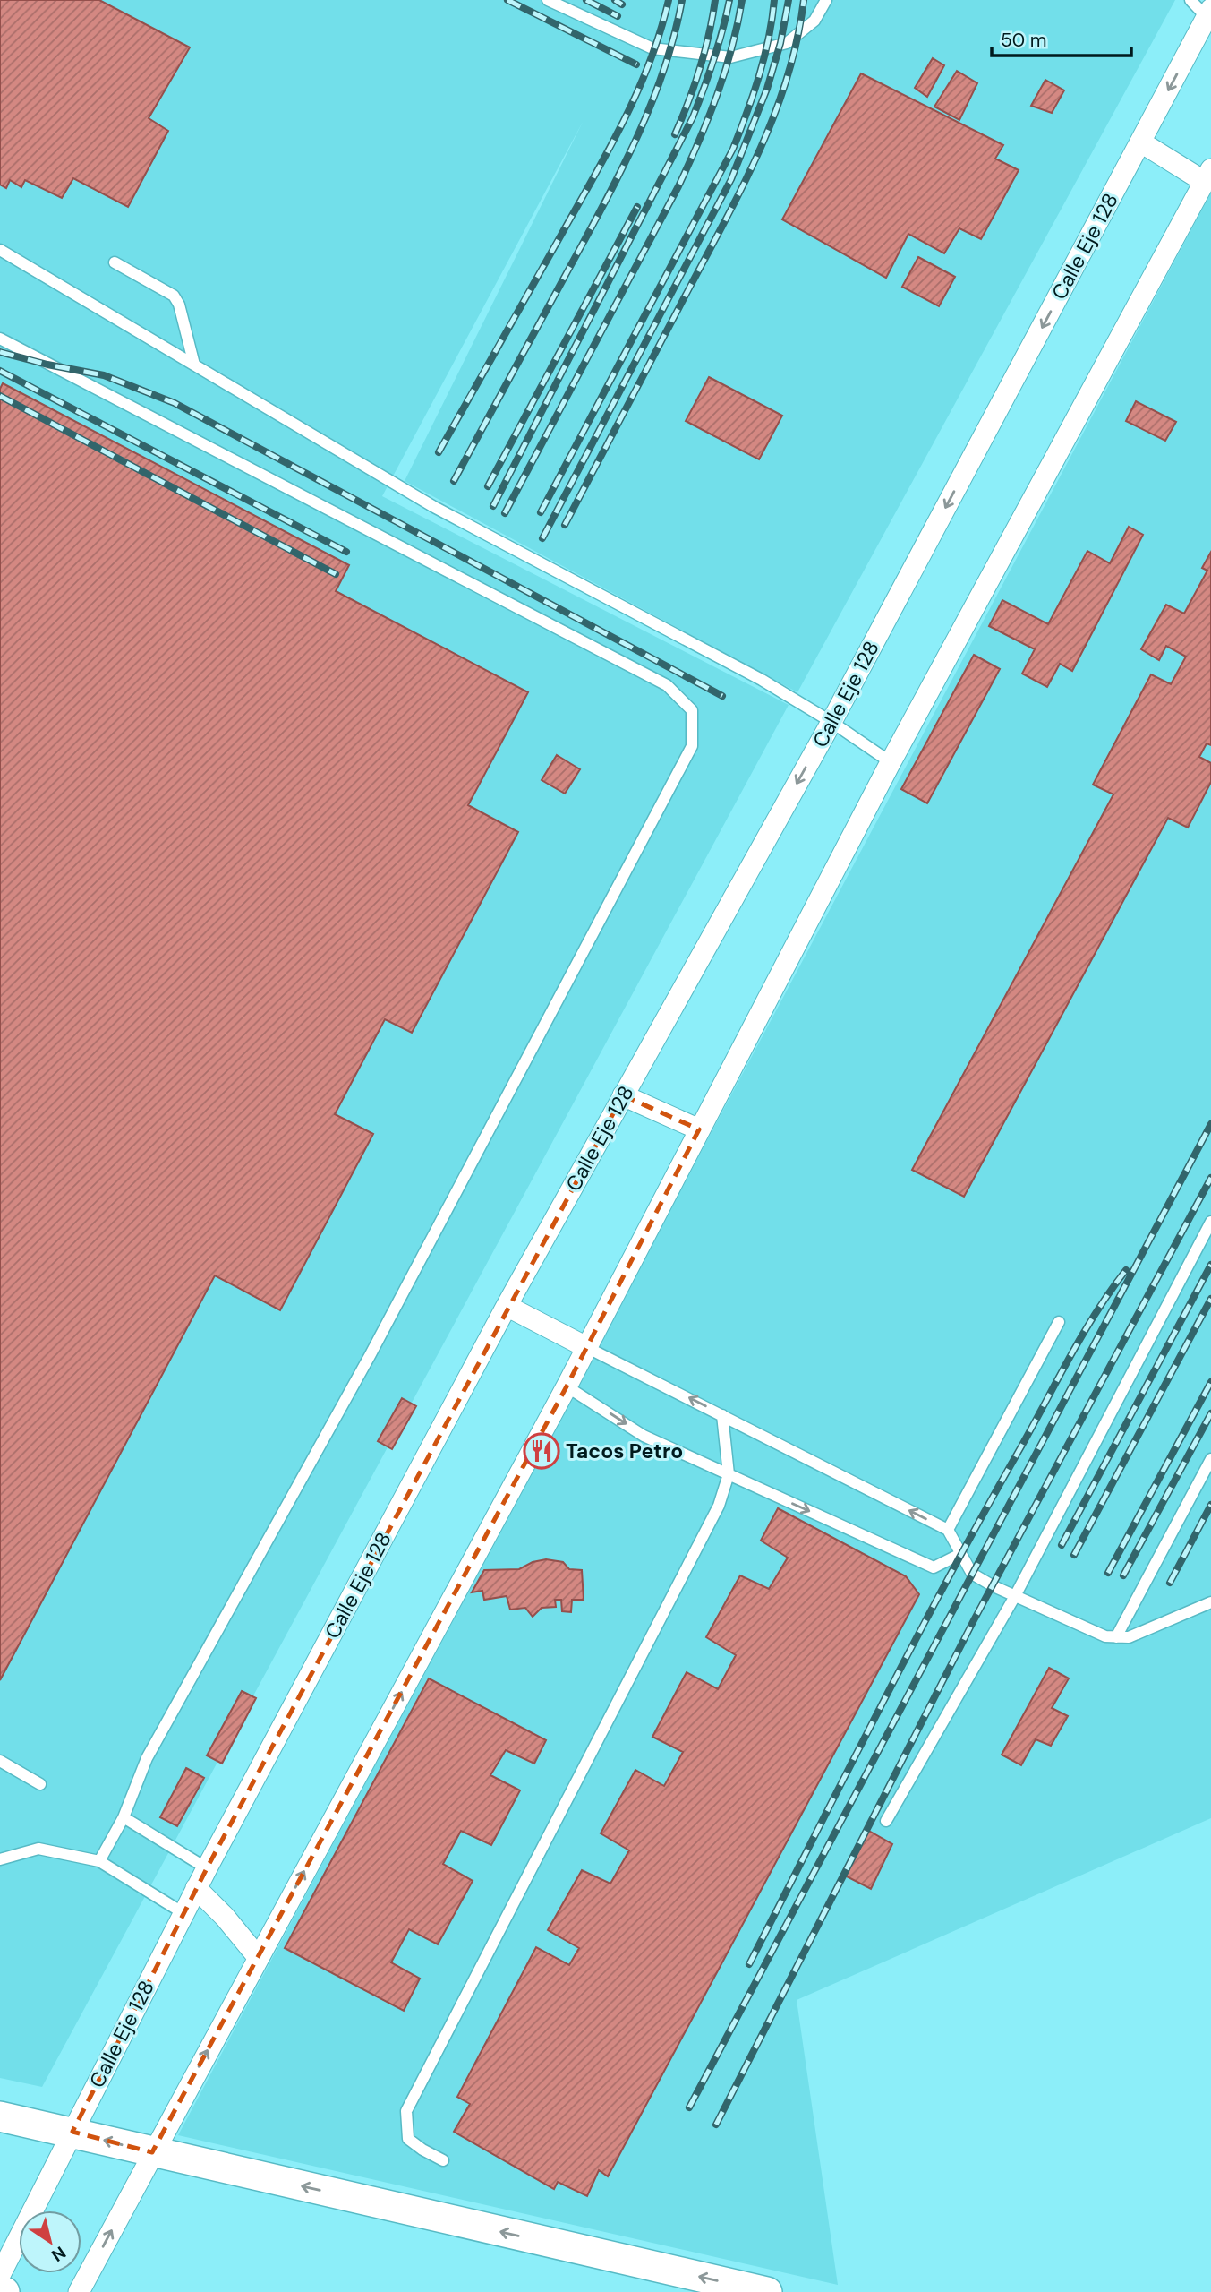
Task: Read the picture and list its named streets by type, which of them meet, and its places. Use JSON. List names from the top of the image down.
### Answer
{
  "streets": {
    "street": ["Calle Eje 128"]
  },
  "places": {
    "restaurant": ["Tacos Petro"]
  },
  "scale_bar": "50 m",
  "north": "bottom right"
}
